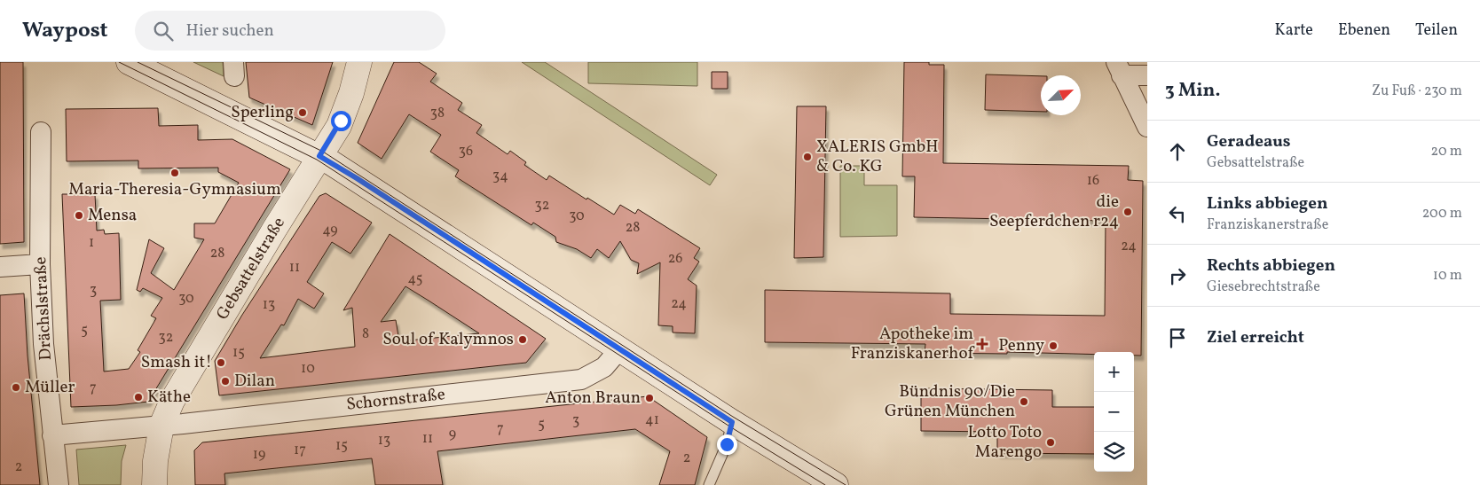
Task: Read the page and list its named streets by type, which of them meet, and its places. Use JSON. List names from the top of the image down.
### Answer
{
  "streets": {
    "main road": ["Gebsattelstraße"],
    "street": ["Drächslstraße", "Schornstraße"]
  },
  "crossings": [
    ["Gebsattelstraße", "Schornstraße"],
    ["Drächslstraße", "Schornstraße"]
  ],
  "places": {
    "other": [
      "Sperling",
      "XALERIS GmbH & Co. KG",
      "Maria-Theresia-Gymnasium",
      "die Seepferdchen r24",
      "Mensa",
      "Soul of Kalymnos",
      "Penny",
      "Smash it!",
      "Dilan",
      "Müller",
      "Käthe",
      "Anton Braun",
      "Bündnis 90/Die Grünen München",
      "Lotto Toto Marengo"
    ],
    "health": ["Apotheke im Franziskanerhof"]
  },
  "house_numbers": [
    "38",
    "36",
    "34",
    "16",
    "32",
    "30",
    "28",
    "49",
    "1",
    "24",
    "28",
    "26",
    "11",
    "45",
    "3",
    "30",
    "24",
    "13",
    "5",
    "8",
    "32",
    "15",
    "10",
    "7",
    "41",
    "3",
    "5",
    "7",
    "9",
    "11",
    "13",
    "15",
    "17",
    "19",
    "2",
    "2"
  ],
  "north": "top right",
  "page": {
    "header": "Waypost",
    "search": "Hier suchen",
    "nav": ["Karte", "Ebenen", "Teilen"],
    "heading": ["3 Min.", "Zu Fuß · 230 m"],
    "list": [
      ["Geradeaus", "Gebsattelstraße", "20 m"],
      ["Links abbiegen", "Franziskanerstraße", "200 m"],
      ["Rechts abbiegen", "Giesebrechtstraße", "10 m"],
      "Ziel erreicht"
    ],
    "map_buttons": ["+", "−"]
  }
}
